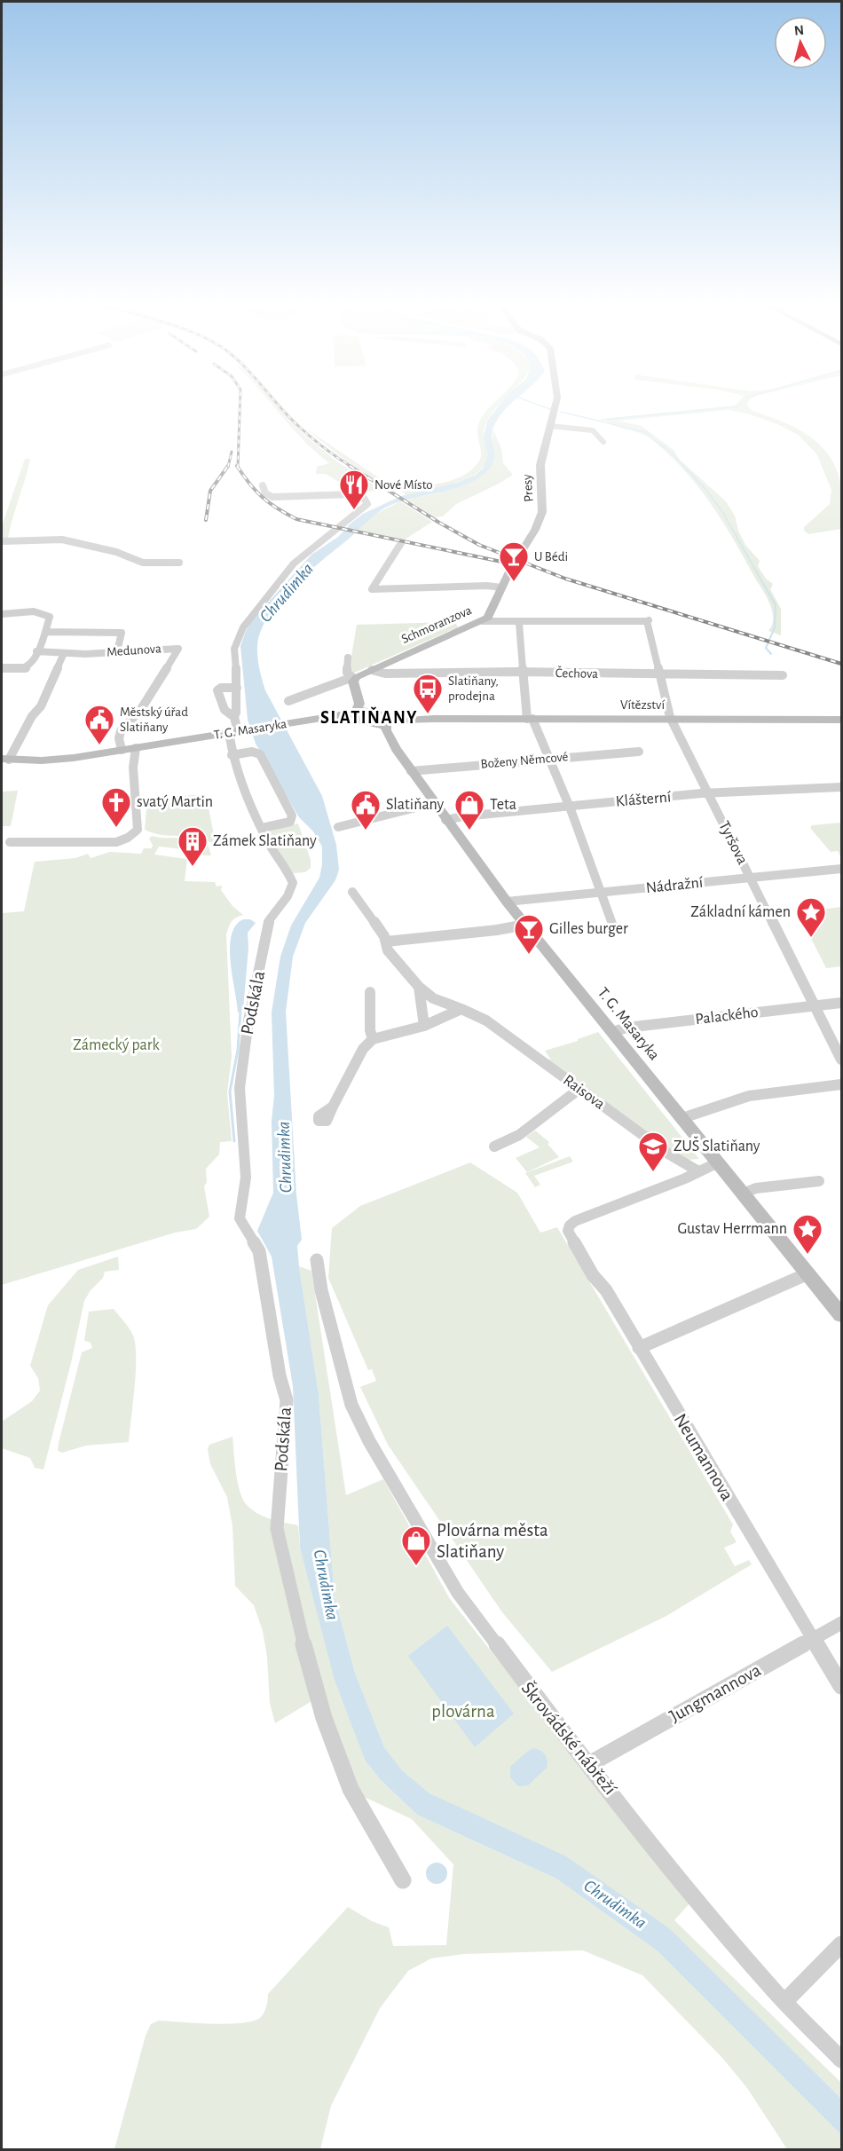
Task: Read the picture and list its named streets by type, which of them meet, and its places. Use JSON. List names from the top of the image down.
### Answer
{
  "streets": {
    "main road": [
      "Presy",
      "Schmoranzova",
      "Vítězství",
      "T. G. Masaryka"
    ],
    "street": [
      "Medunova",
      "Čechova",
      "Boženy Němcové",
      "Klášterní",
      "Tyršova",
      "Nádražní",
      "Podskála",
      "Palackého",
      "Raisova",
      "Neumannova",
      "Jungmannova",
      "Škrovádské nábřeží"
    ]
  },
  "crossings": [
    ["Presy", "Schmoranzova"],
    ["Schmoranzova", "Čechova"],
    ["Medunova", "T. G. Masaryka"],
    ["Čechova", "Tyršova"],
    ["Vítězství", "T. G. Masaryka"],
    ["Vítězství", "Tyršova"],
    ["T. G. Masaryka", "Boženy Němcové"],
    ["T. G. Masaryka", "Klášterní"],
    ["T. G. Masaryka", "Nádražní"],
    ["T. G. Masaryka", "Palackého"],
    ["Klášterní", "Tyršova"],
    ["Tyršova", "Nádražní"],
    ["Tyršova", "Palackého"],
    ["Raisova", "Neumannova"],
    ["Neumannova", "Jungmannova"],
    ["Jungmannova", "Škrovádské nábřeží"]
  ],
  "districts": ["SLATIŇANY"],
  "water": ["Chrudimka"],
  "parks": ["Zámecký park", "plovárna"],
  "places": {
    "restaurant": ["Nové Místo"],
    "bar": ["U Bédi", "Gilles burger"],
    "bus stop": ["Slatiňany, prodejna"],
    "public building": ["Městský úřad Slatiňany", "Slatiňany"],
    "church": ["svatý Martin"],
    "shop": ["Teta", "Plovárna města Slatiňany"],
    "building": ["Zámek Slatiňany"],
    "place": ["Základní kámen", "Gustav Herrmann"],
    "school or university": ["ZUŠ Slatiňany"]
  },
  "north": "top"
}
